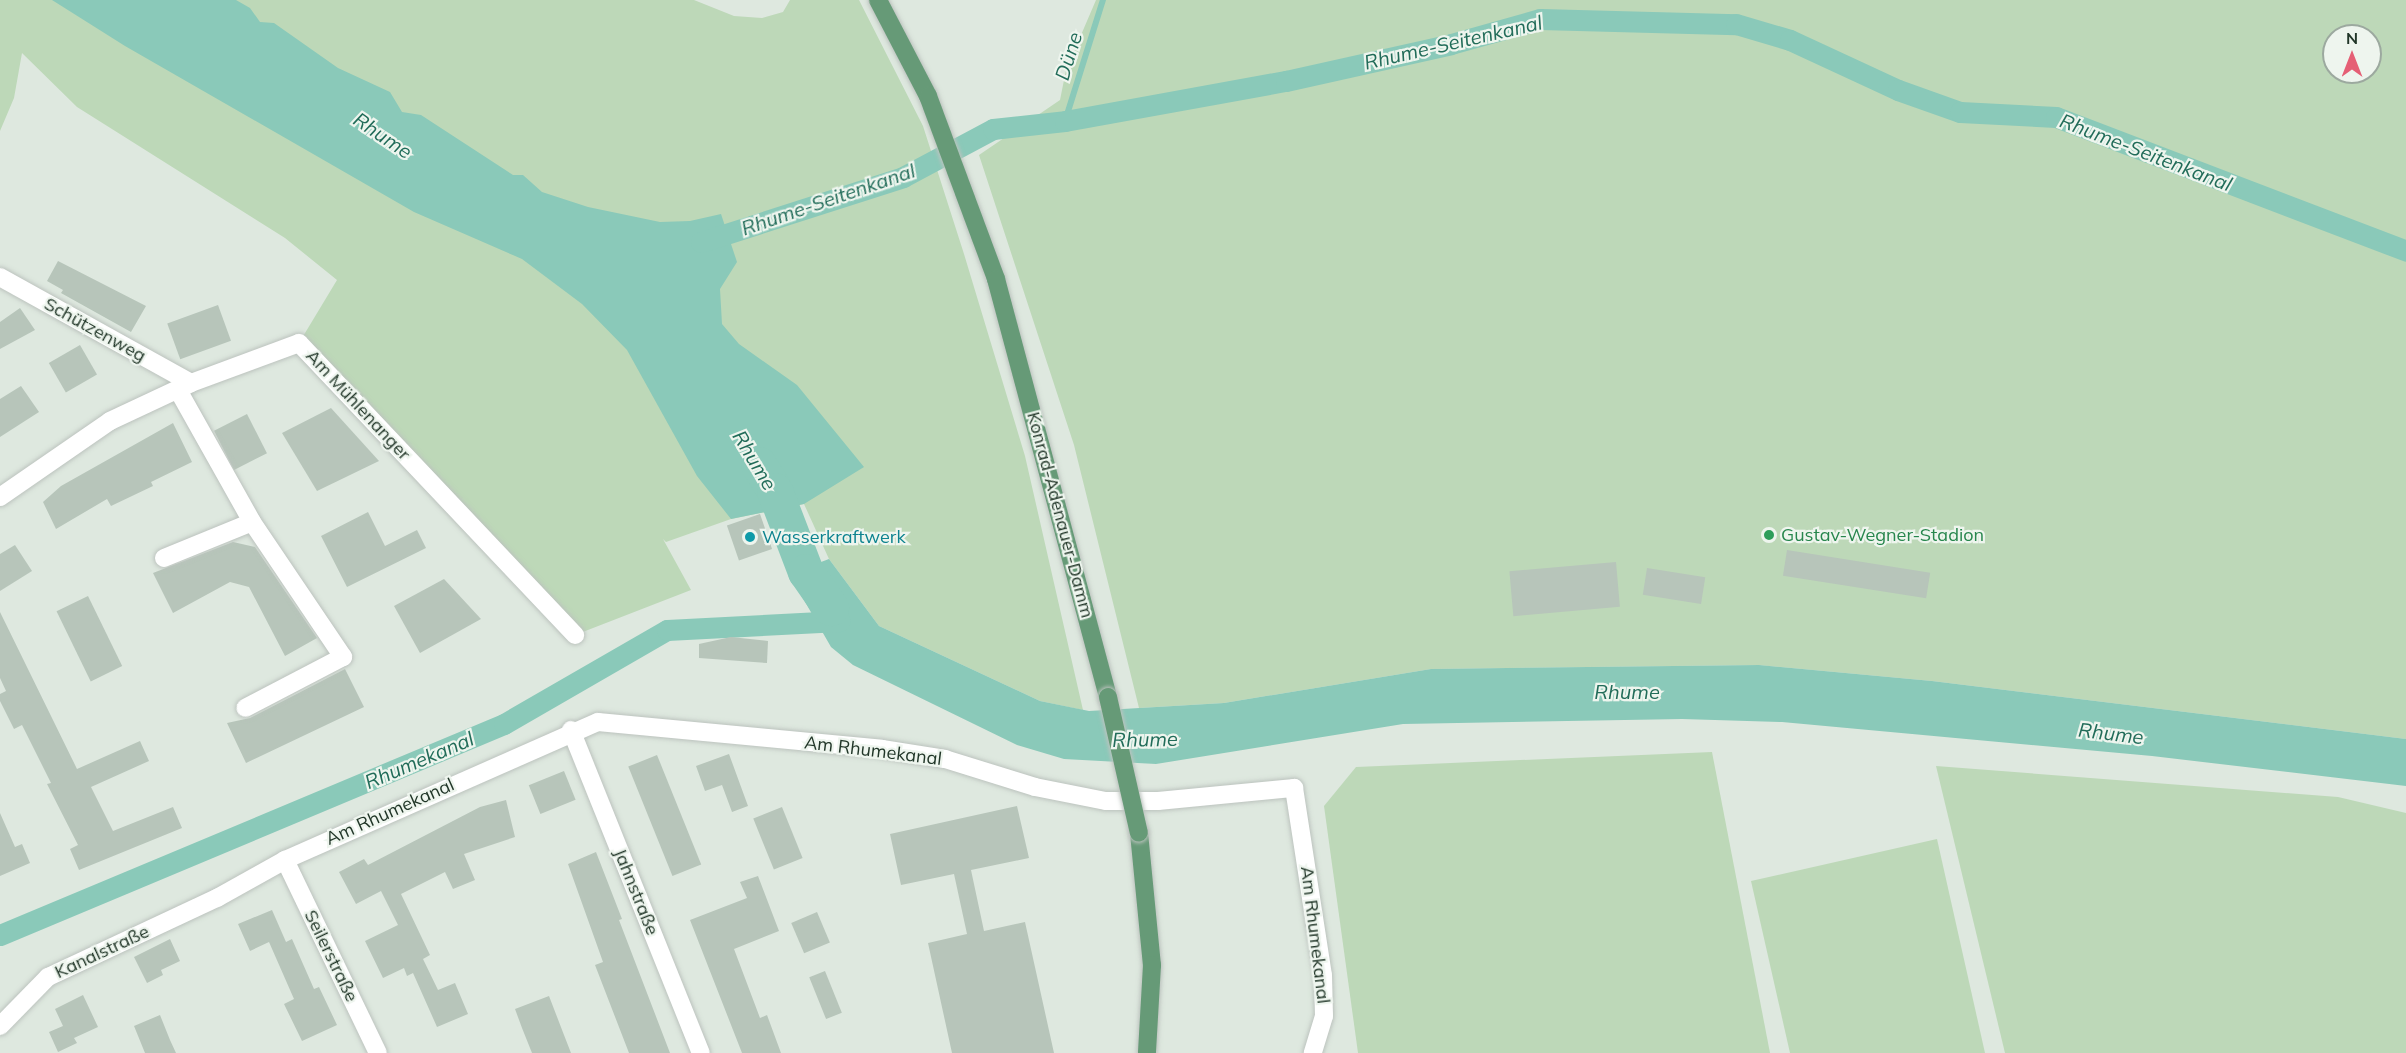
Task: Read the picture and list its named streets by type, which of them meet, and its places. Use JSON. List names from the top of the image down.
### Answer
{
  "streets": {
    "main road": ["Konrad-Adenauer-Damm"],
    "street": [
      "Schützenweg",
      "Am Mühlenanger",
      "Am Rhumekanal",
      "Jahnstraße",
      "Kanalstraße",
      "Seilerstraße"
    ]
  },
  "crossings": [
    ["Schützenweg", "Am Mühlenanger"],
    ["Am Rhumekanal", "Jahnstraße"],
    ["Am Rhumekanal", "Kanalstraße"],
    ["Am Rhumekanal", "Seilerstraße"]
  ],
  "water": [
    "Rhume-Seitenkanal",
    "Düne",
    "Rhume",
    "Rhumekanal"
  ],
  "places": ["Gustav-Wegner-Stadion", "Wasserkraftwerk"],
  "north": "top"
}
